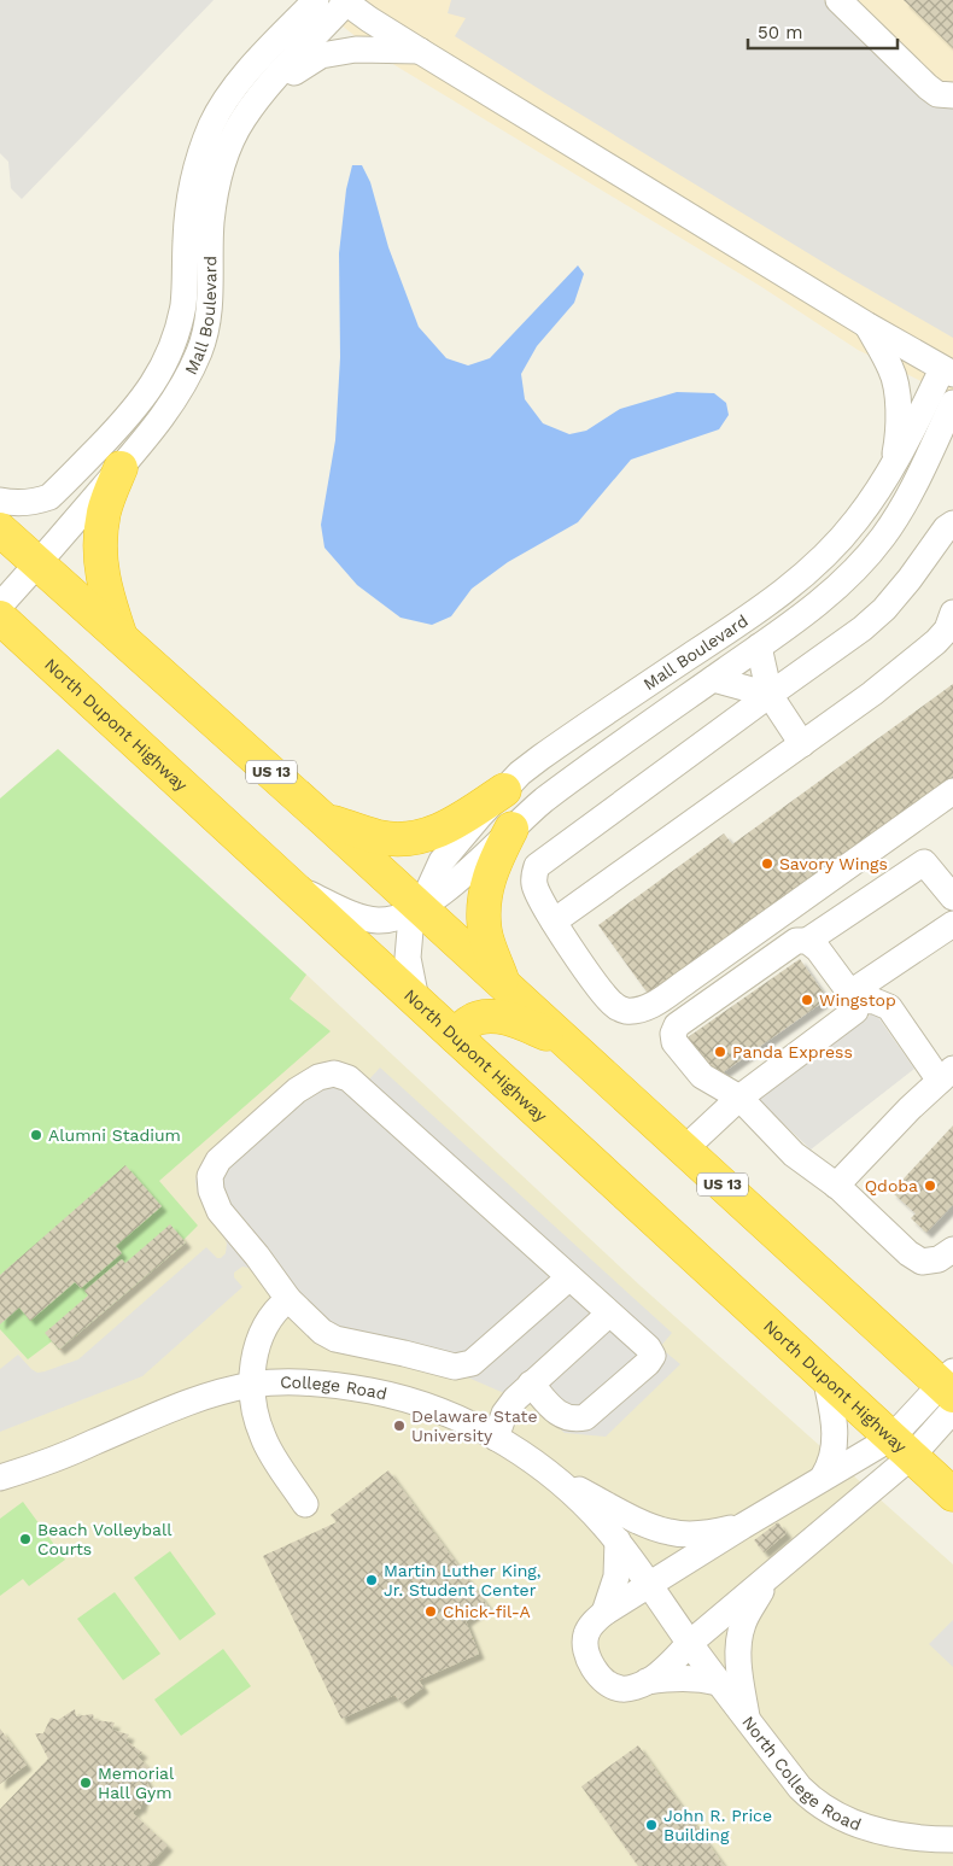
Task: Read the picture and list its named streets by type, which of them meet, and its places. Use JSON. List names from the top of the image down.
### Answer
{
  "streets": {
    "highway": ["North Dupont Highway", "US 13"],
    "street": ["Mall Boulevard", "College Road", "North College Road"]
  },
  "crossings": [
    ["Mall Boulevard", "North Dupont Highway"],
    ["Mall Boulevard", "US 13"],
    ["College Road", "North College Road"]
  ],
  "places": [
    "Savory Wings",
    "Wingstop",
    "Panda Express",
    "Alumni Stadium",
    "Qdoba",
    "Delaware State University",
    "Beach Volleyball Courts",
    "Martin Luther King, Jr. Student Center",
    "Chick-fil-A",
    "Memorial Hall Gym",
    "John R. Price Building"
  ],
  "scale_bar": "50 m"
}
